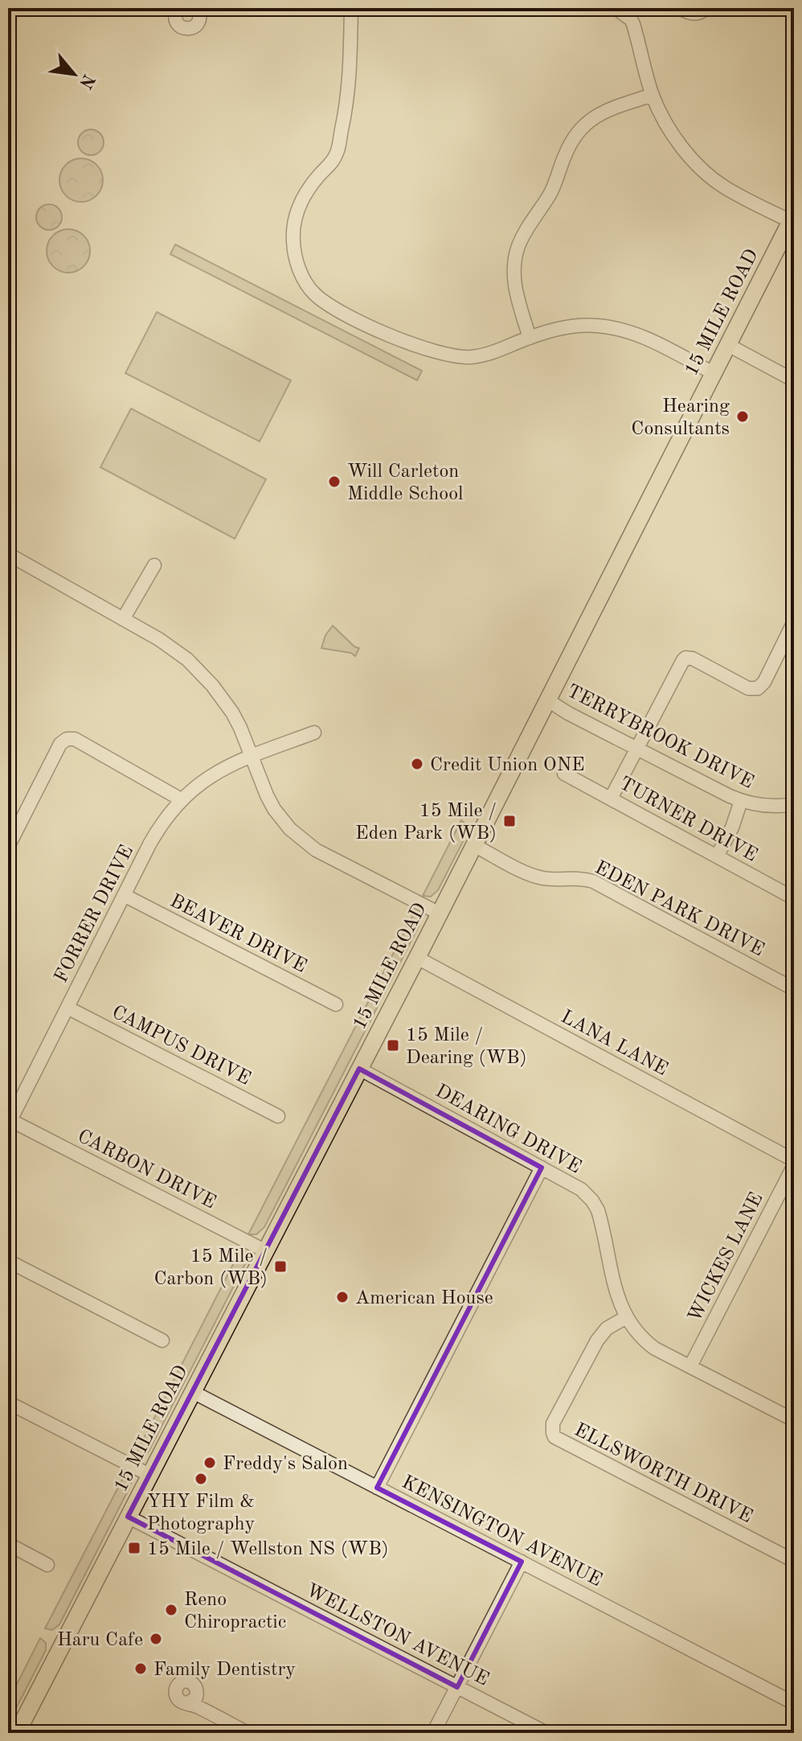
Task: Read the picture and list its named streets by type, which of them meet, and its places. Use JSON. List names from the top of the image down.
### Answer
{
  "streets": {
    "main road": ["15 MILE ROAD"],
    "street": [
      "TERRYBROOK DRIVE",
      "TURNER DRIVE",
      "EDEN PARK DRIVE",
      "FORRER DRIVE",
      "BEAVER DRIVE",
      "LANA LANE",
      "CAMPUS DRIVE",
      "DEARING DRIVE",
      "CARBON DRIVE",
      "WICKES LANE",
      "ELLSWORTH DRIVE",
      "KENSINGTON AVENUE",
      "WELLSTON AVENUE"
    ]
  },
  "crossings": [
    ["15 MILE ROAD", "TERRYBROOK DRIVE"],
    ["15 MILE ROAD", "EDEN PARK DRIVE"],
    ["15 MILE ROAD", "LANA LANE"],
    ["15 MILE ROAD", "DEARING DRIVE"],
    ["15 MILE ROAD", "CARBON DRIVE"],
    ["15 MILE ROAD", "KENSINGTON AVENUE"],
    ["15 MILE ROAD", "WELLSTON AVENUE"],
    ["FORRER DRIVE", "BEAVER DRIVE"],
    ["FORRER DRIVE", "CAMPUS DRIVE"],
    ["FORRER DRIVE", "CARBON DRIVE"],
    ["DEARING DRIVE", "WICKES LANE"],
    ["DEARING DRIVE", "ELLSWORTH DRIVE"]
  ],
  "places": {
    "other": [
      "Hearing Consultants",
      "Will Carleton Middle School",
      "Credit Union ONE",
      "American House",
      "Freddy's Salon",
      "YHY Film & Photography",
      "Reno Chiropractic",
      "Haru Cafe",
      "Family Dentistry"
    ],
    "transit": [
      "15 Mile / Eden Park (WB)",
      "15 Mile / Dearing (WB)",
      "15 Mile / Carbon (WB)",
      "15 Mile / Wellston NS (WB)"
    ]
  },
  "north": "bottom right"
}
